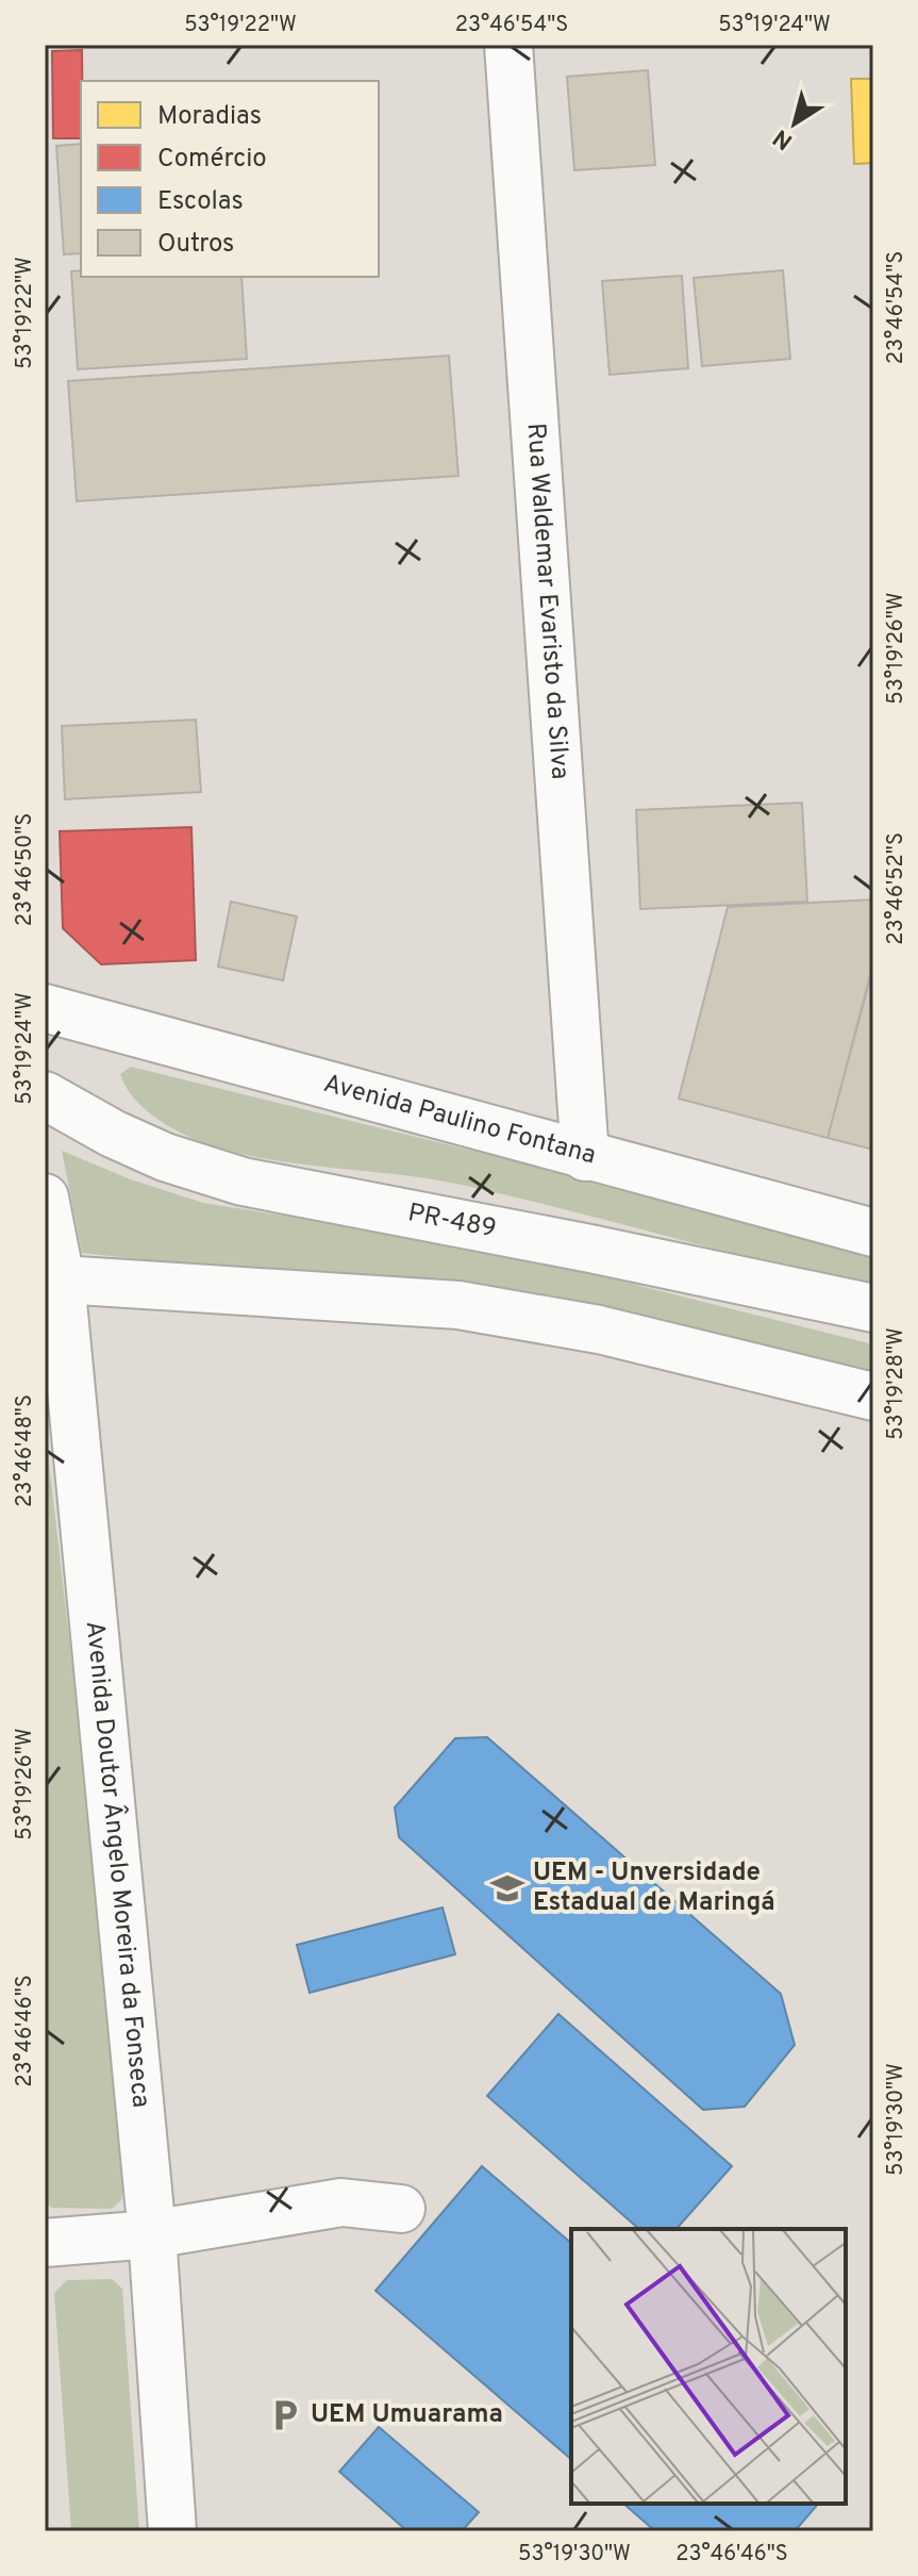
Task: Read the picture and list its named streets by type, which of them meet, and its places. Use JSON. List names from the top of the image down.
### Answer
{
  "streets": {
    "street": [
      "Rua Waldemar Evaristo da Silva",
      "Avenida Paulino Fontana",
      "PR-489",
      "Avenida Doutor Ângelo Moreira da Fonseca"
    ]
  },
  "crossings": [
    ["Rua Waldemar Evaristo da Silva", "Avenida Paulino Fontana"]
  ],
  "places": {
    "school or university": ["UEM - Unversidade Estadual de Maringá"],
    "parking": ["UEM Umuarama"]
  },
  "legend": [
    "Moradias",
    "Comércio",
    "Escolas",
    "Outros"
  ],
  "north": "bottom left",
  "coordinates": [
    "53°19'22\"W",
    "23°46'54\"S",
    "53°19'24\"W",
    "53°19'26\"W",
    "23°46'50\"S",
    "23°46'52\"S",
    "53°19'28\"W",
    "23°46'48\"S",
    "23°46'46\"S",
    "53°19'30\"W"
  ]
}
